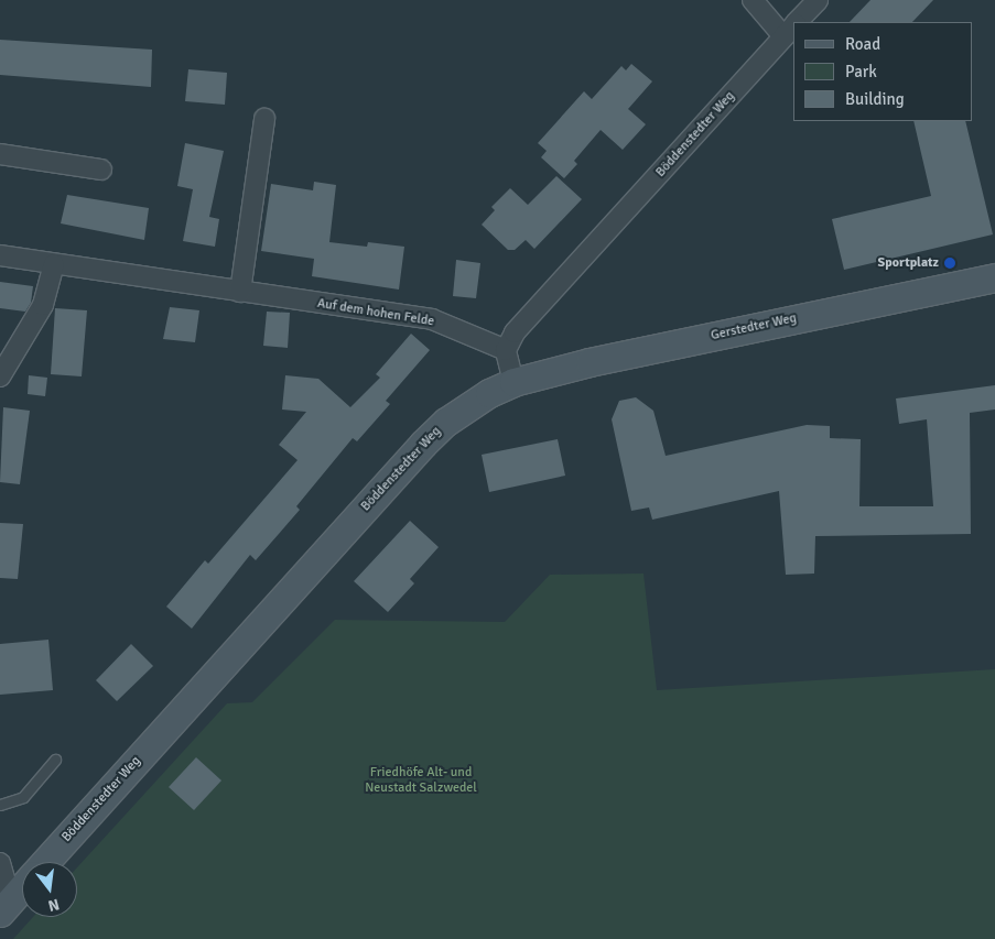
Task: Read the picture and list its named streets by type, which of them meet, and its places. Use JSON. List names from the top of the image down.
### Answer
{
  "streets": {
    "street": ["Böddenstedter Weg", "Auf dem hohen Felde", "Gerstedter Weg"]
  },
  "crossings": [
    ["Böddenstedter Weg", "Auf dem hohen Felde"],
    ["Böddenstedter Weg", "Gerstedter Weg"]
  ],
  "parks": ["Friedhöfe Alt- und Neustadt Salzwedel"],
  "places": ["Sportplatz"],
  "legend": ["Road", "Park", "Building"],
  "north": "bottom"
}
